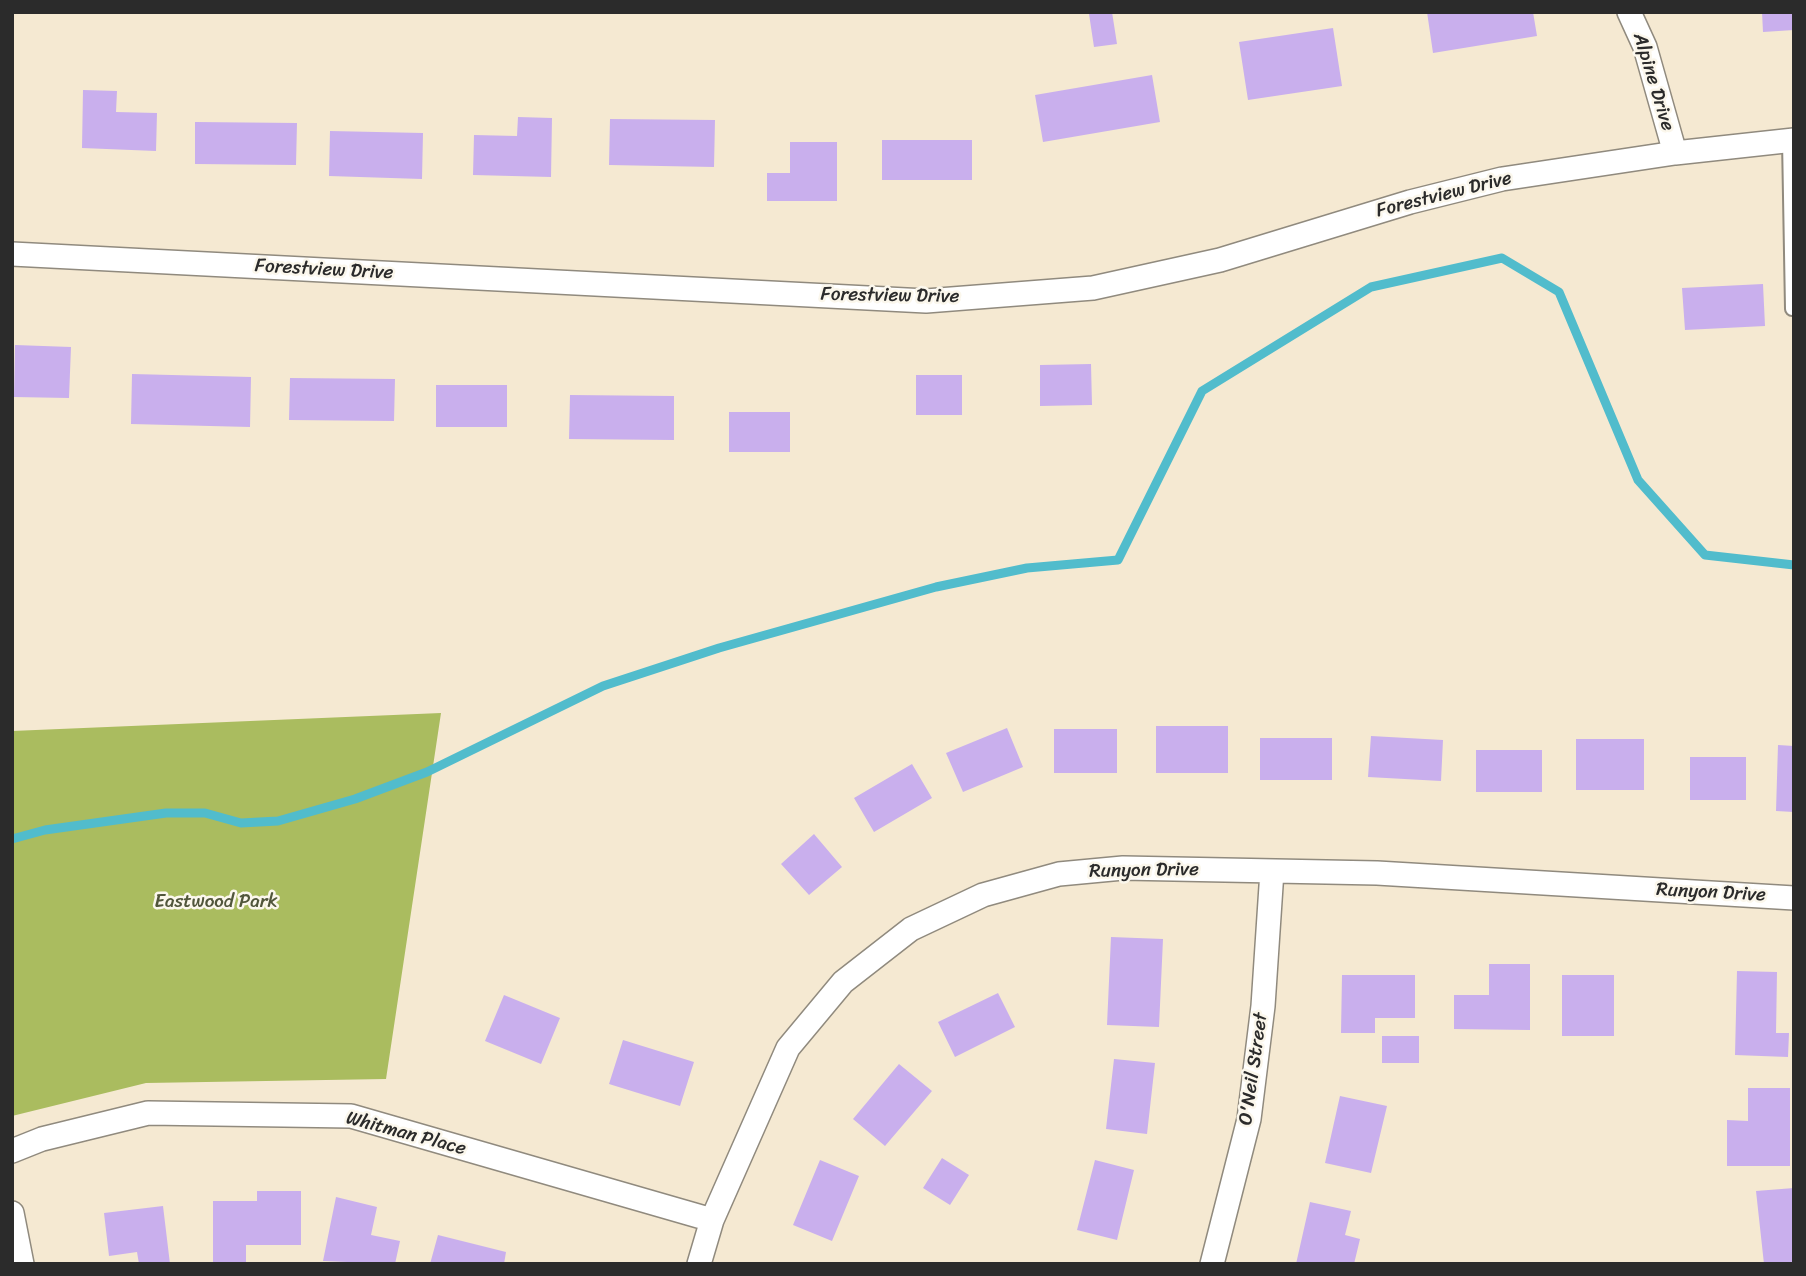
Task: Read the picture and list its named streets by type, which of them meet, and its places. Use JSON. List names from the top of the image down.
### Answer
{
  "streets": {
    "street": [
      "Alpine Drive",
      "Forestview Drive",
      "Runyon Drive",
      "O'Neil Street",
      "Whitman Place"
    ]
  },
  "crossings": [
    ["Alpine Drive", "Forestview Drive"],
    ["Runyon Drive", "O'Neil Street"],
    ["Runyon Drive", "Whitman Place"]
  ],
  "parks": ["Eastwood Park"]
}
